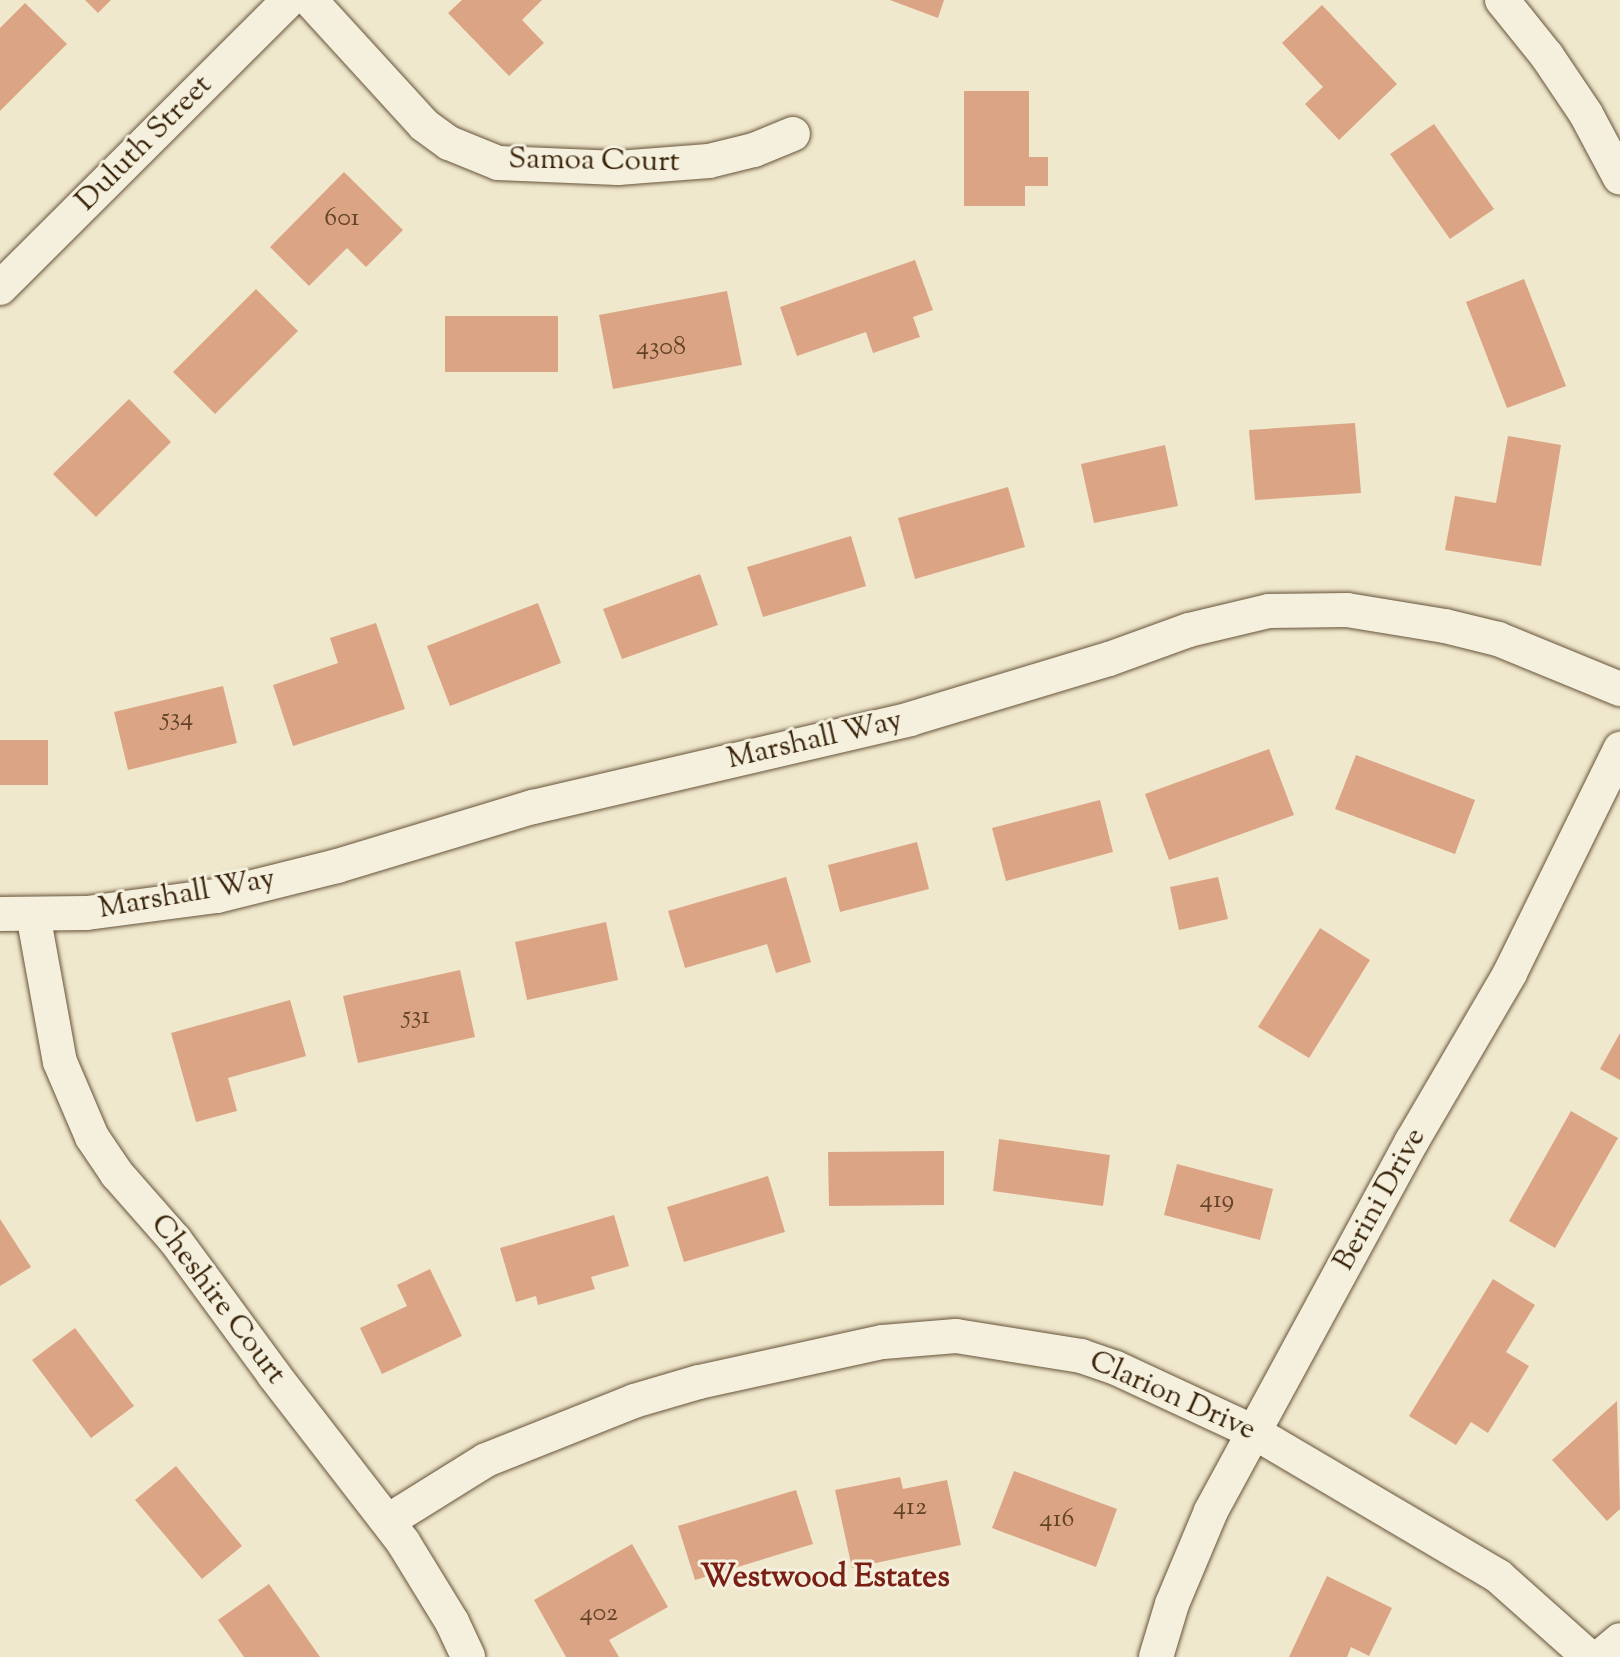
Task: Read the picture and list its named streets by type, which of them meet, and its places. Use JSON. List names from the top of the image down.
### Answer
{
  "streets": {
    "street": [
      "Duluth Street",
      "Samoa Court",
      "Marshall Way",
      "Berini Drive",
      "Cheshire Court",
      "Clarion Drive"
    ]
  },
  "crossings": [
    ["Marshall Way", "Cheshire Court"],
    ["Berini Drive", "Clarion Drive"],
    ["Cheshire Court", "Clarion Drive"]
  ],
  "districts": ["Westwood Estates"],
  "house_numbers": [
    "601",
    "4308",
    "534",
    "531",
    "419",
    "412",
    "416",
    "402"
  ]
}
